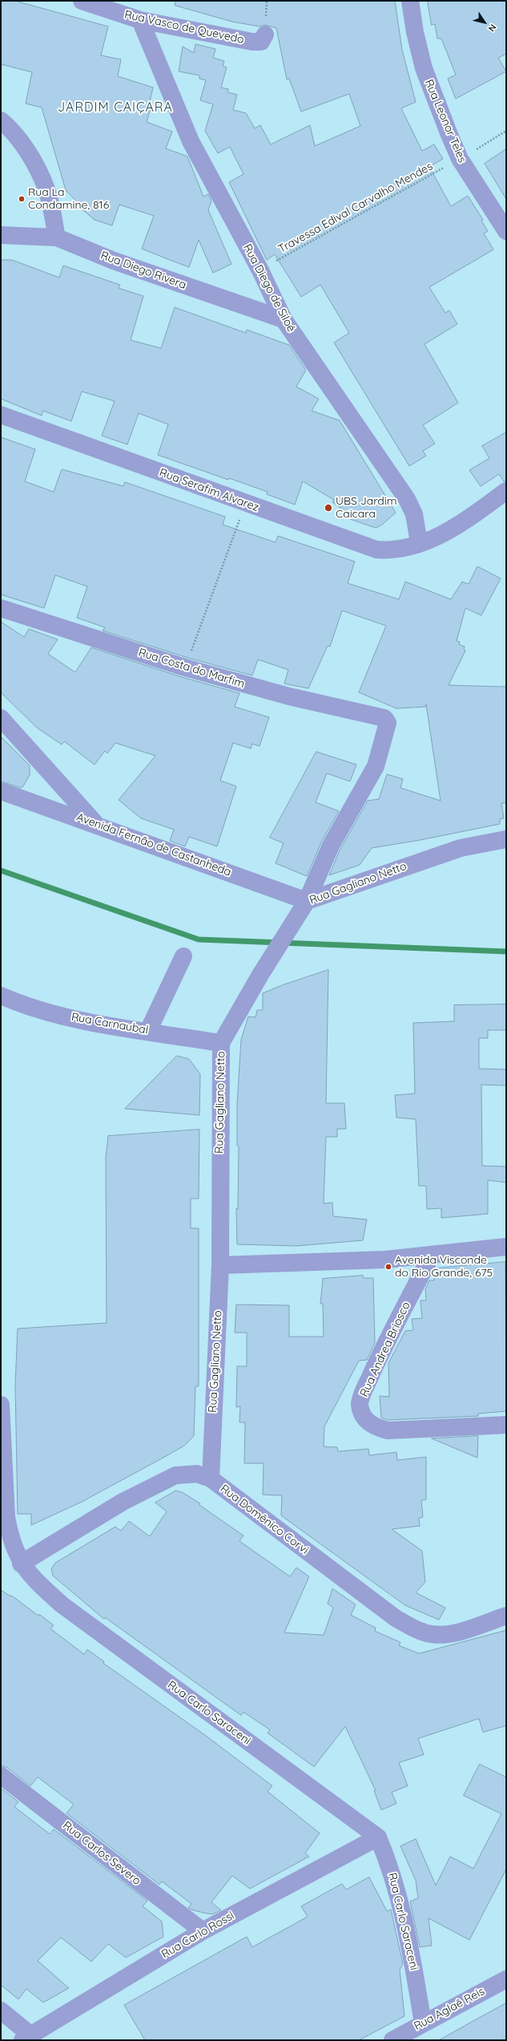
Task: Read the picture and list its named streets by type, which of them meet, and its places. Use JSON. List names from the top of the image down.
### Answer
{
  "streets": {
    "street": [
      "Rua Vasco de Quevedo",
      "Rua Leonor Teles",
      "Rua Diego Rivera",
      "Rua Diego de Siloé",
      "Rua Serafim Alvarez",
      "Rua Costa do Marfim",
      "Avenida Fernão de Castanheda",
      "Rua Gagliano Netto",
      "Rua Carnaubal",
      "Rua Andrea Briosco",
      "Rua Domênico Corvi",
      "Rua Carlo Saraceni",
      "Rua Carlos Severo",
      "Rua Carlo Rossi",
      "Rua Aglaê Reis"
    ],
    "path": ["Travessa Edival Carvalho Mendes"]
  },
  "crossings": [
    ["Rua Vasco de Quevedo", "Rua Diego de Siloé"],
    ["Rua Leonor Teles", "Travessa Edival Carvalho Mendes"],
    ["Travessa Edival Carvalho Mendes", "Rua Diego de Siloé"],
    ["Rua Diego Rivera", "Rua Diego de Siloé"],
    ["Rua Diego de Siloé", "Rua Serafim Alvarez"],
    ["Rua Costa do Marfim", "Avenida Fernão de Castanheda"],
    ["Rua Costa do Marfim", "Rua Gagliano Netto"],
    ["Avenida Fernão de Castanheda", "Rua Gagliano Netto"],
    ["Rua Gagliano Netto", "Rua Carnaubal"],
    ["Rua Gagliano Netto", "Rua Domênico Corvi"],
    ["Rua Domênico Corvi", "Rua Carlo Saraceni"],
    ["Rua Carlo Saraceni", "Rua Carlo Rossi"],
    ["Rua Carlo Saraceni", "Rua Aglaê Reis"],
    ["Rua Carlos Severo", "Rua Carlo Rossi"]
  ],
  "districts": ["JARDIM CAIÇARA"],
  "places": ["Rua La Condamine, 816", "UBS Jardim Caicara", "Avenida Visconde do Rio Grande, 675"],
  "north": "bottom right"
}
